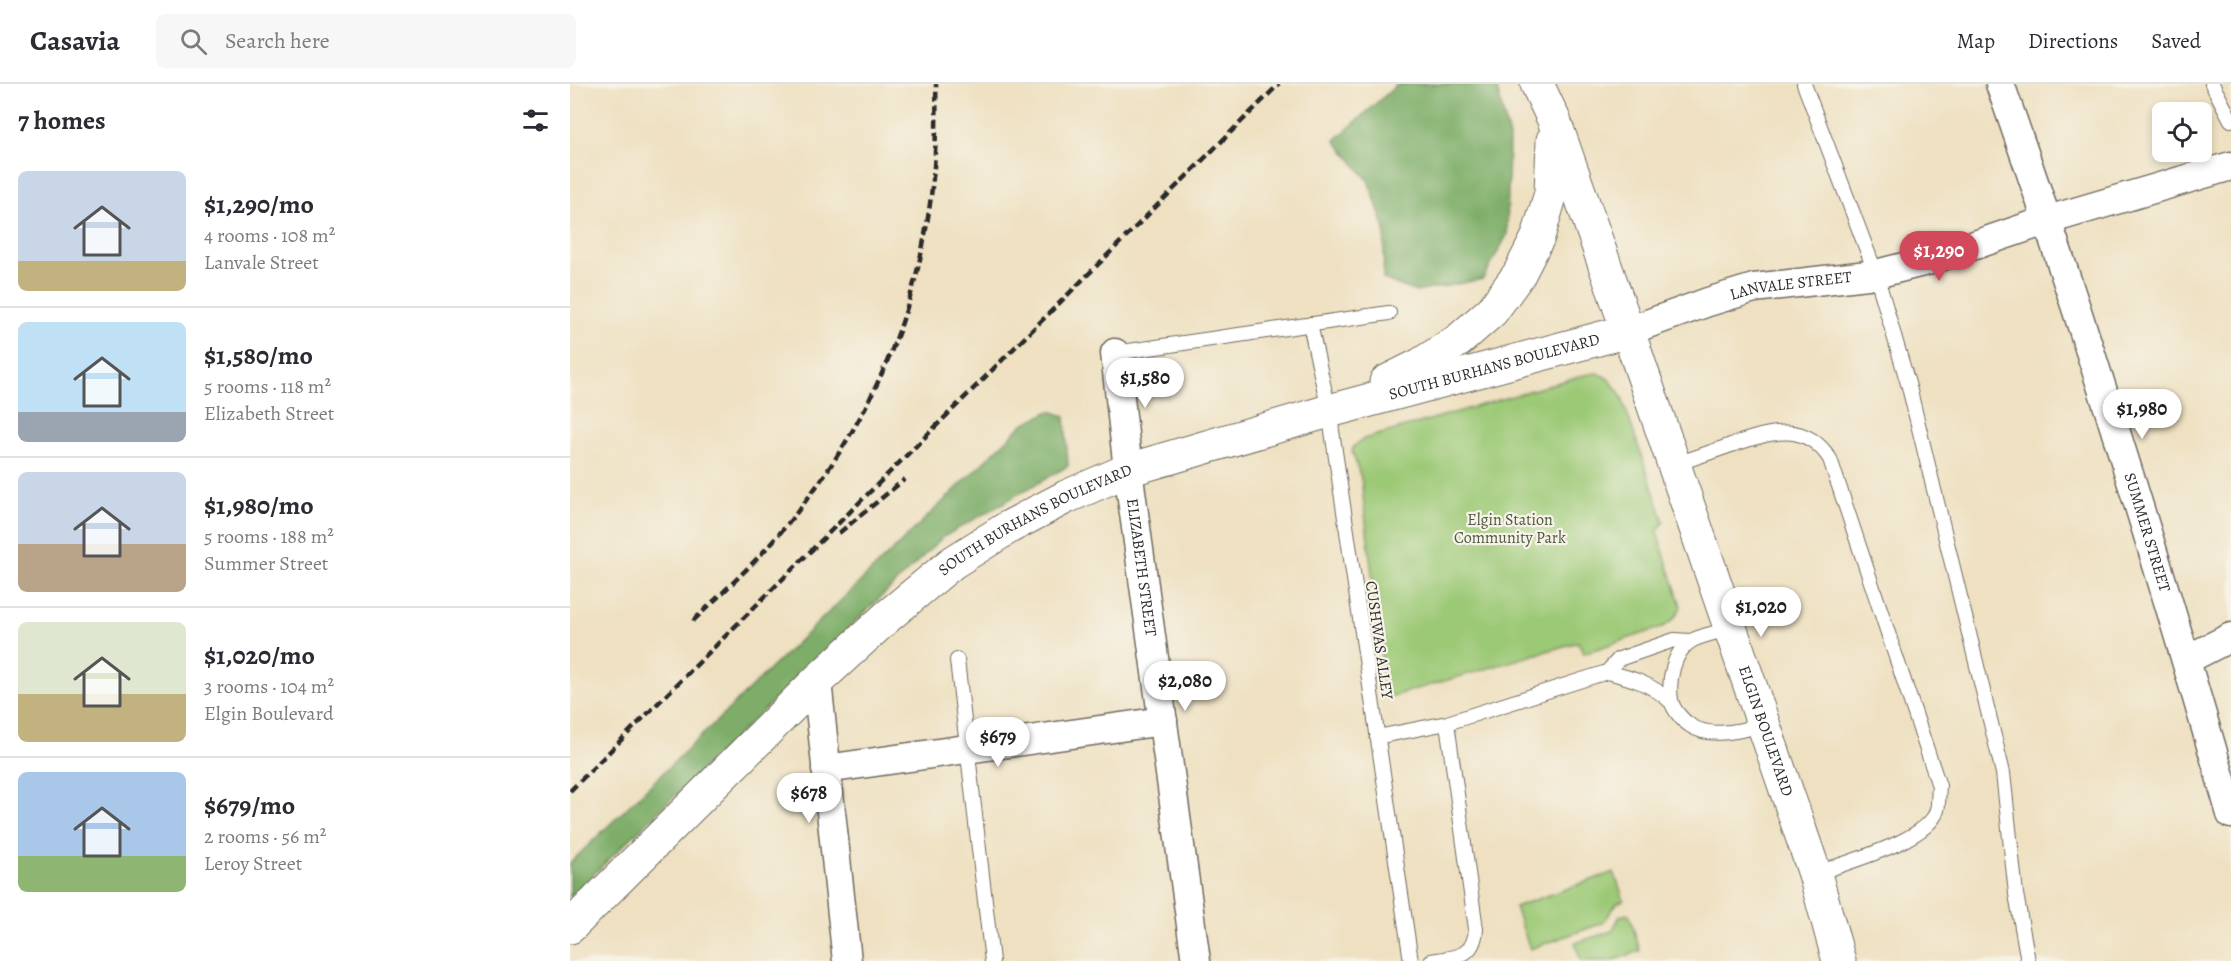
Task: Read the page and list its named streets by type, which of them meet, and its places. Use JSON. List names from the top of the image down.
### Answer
{
  "streets": {
    "main road": ["SOUTH BURHANS BOULEVARD", "ELGIN BOULEVARD"],
    "street": ["LANVALE STREET", "SUMMER STREET", "ELIZABETH STREET"],
    "lane": ["CUSHWAS ALLEY"]
  },
  "crossings": [
    ["LANVALE STREET", "SOUTH BURHANS BOULEVARD"],
    ["LANVALE STREET", "SUMMER STREET"],
    ["LANVALE STREET", "ELGIN BOULEVARD"],
    ["SOUTH BURHANS BOULEVARD", "ELIZABETH STREET"],
    ["SOUTH BURHANS BOULEVARD", "CUSHWAS ALLEY"],
    ["SOUTH BURHANS BOULEVARD", "ELGIN BOULEVARD"]
  ],
  "parks": ["Elgin Station Community Park"],
  "page": {
    "header": "Casavia",
    "search": "Search here",
    "nav": ["Map", "Directions", "Saved"],
    "heading": "7 homes",
    "list": [
      {
        "name": "$1,290/mo",
        "note": "4 rooms · 108 m² · Lanvale Street"
      },
      {
        "name": "$1,580/mo",
        "note": "5 rooms · 118 m² · Elizabeth Street"
      },
      {
        "name": "$1,980/mo",
        "note": "5 rooms · 188 m² · Summer Street"
      },
      {
        "name": "$1,020/mo",
        "note": "3 rooms · 104 m² · Elgin Boulevard"
      },
      {
        "name": "$679/mo",
        "note": "2 rooms · 56 m² · Leroy Street"
      }
    ],
    "price": [
      "$1,290",
      "$1,580",
      "$1,980",
      "$1,020",
      "$2,080",
      "$679",
      "$678"
    ]
  }
}
